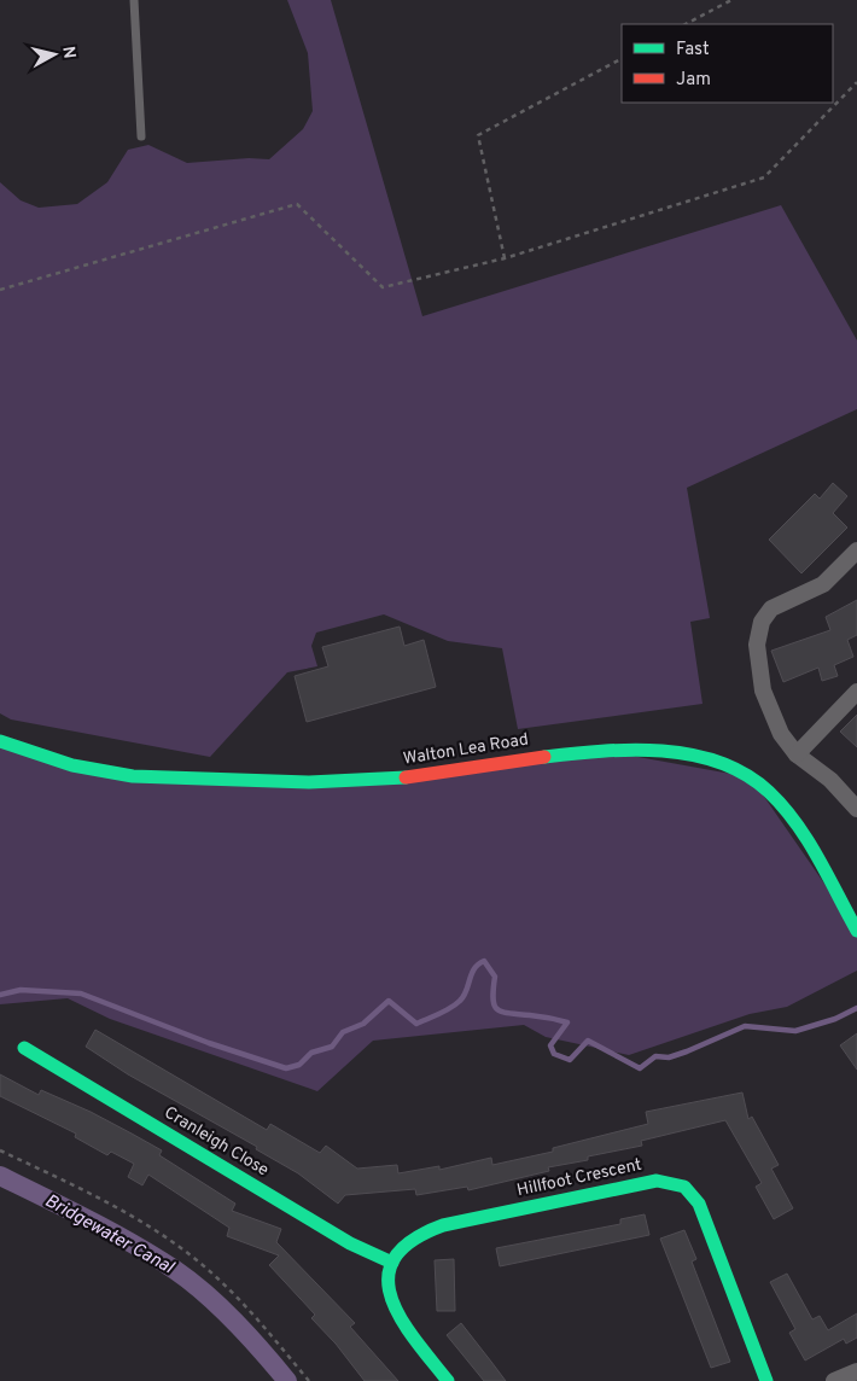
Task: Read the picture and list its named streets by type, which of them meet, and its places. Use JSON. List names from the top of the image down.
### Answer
{
  "streets": {
    "street": ["Walton Lea Road", "Cranleigh Close", "Hillfoot Crescent"]
  },
  "crossings": [
    ["Cranleigh Close", "Hillfoot Crescent"]
  ],
  "water": ["Bridgewater Canal"],
  "legend": ["Fast", "Jam"],
  "north": "right"
}
